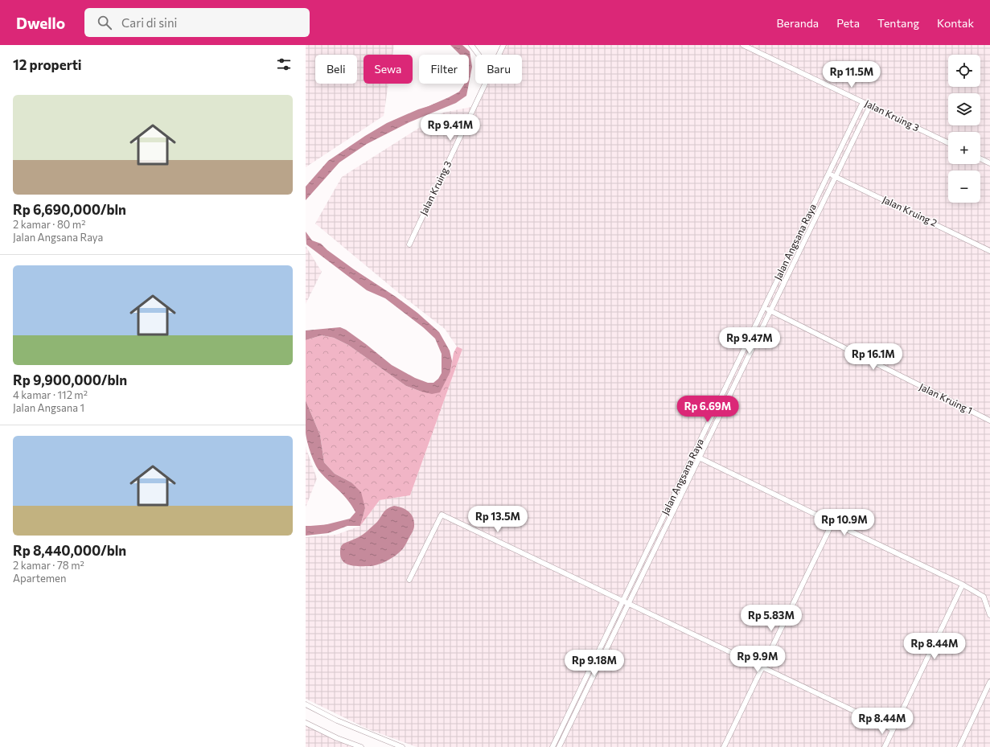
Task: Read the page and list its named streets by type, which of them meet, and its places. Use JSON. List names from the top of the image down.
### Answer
{
  "streets": {
    "street": [
      "Jalan Kruing 3",
      "Jalan Kruing 2",
      "Jalan Angsana Raya",
      "Jalan Kruing 1"
    ]
  },
  "crossings": [
    ["Jalan Kruing 3", "Jalan Angsana Raya"],
    ["Jalan Kruing 2", "Jalan Angsana Raya"],
    ["Jalan Angsana Raya", "Jalan Kruing 1"]
  ],
  "page": {
    "header": "Dwello",
    "search": "Cari di sini",
    "nav": [
      "Beranda",
      "Peta",
      "Tentang",
      "Kontak"
    ],
    "heading": "12 properti",
    "map_buttons": ["+", "−"],
    "chip": [
      "Beli",
      "Sewa",
      "Filter",
      "Baru"
    ],
    "price": [
      "Rp 11.5M",
      "Rp 9.41M",
      "Rp 9.47M",
      "Rp 16.1M",
      "Rp 6.69M",
      "Rp 13.5M",
      "Rp 10.9M",
      "Rp 5.83M",
      "Rp 8.44M",
      "Rp 9.9M",
      "Rp 9.18M",
      "Rp 8.44M"
    ],
    "list": [
      {
        "name": "Rp 6,690,000/bln",
        "note": "2 kamar · 80 m² · Jalan Angsana Raya"
      },
      {
        "name": "Rp 9,900,000/bln",
        "note": "4 kamar · 112 m² · Jalan Angsana 1"
      },
      {
        "name": "Rp 8,440,000/bln",
        "note": "2 kamar · 78 m² · Apartemen"
      }
    ]
  }
}
